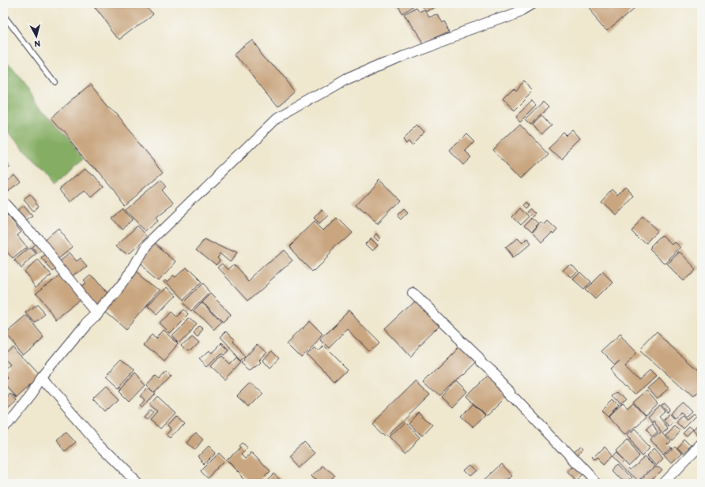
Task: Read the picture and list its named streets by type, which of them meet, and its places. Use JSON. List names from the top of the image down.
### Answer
{
  "north": "bottom"
}
